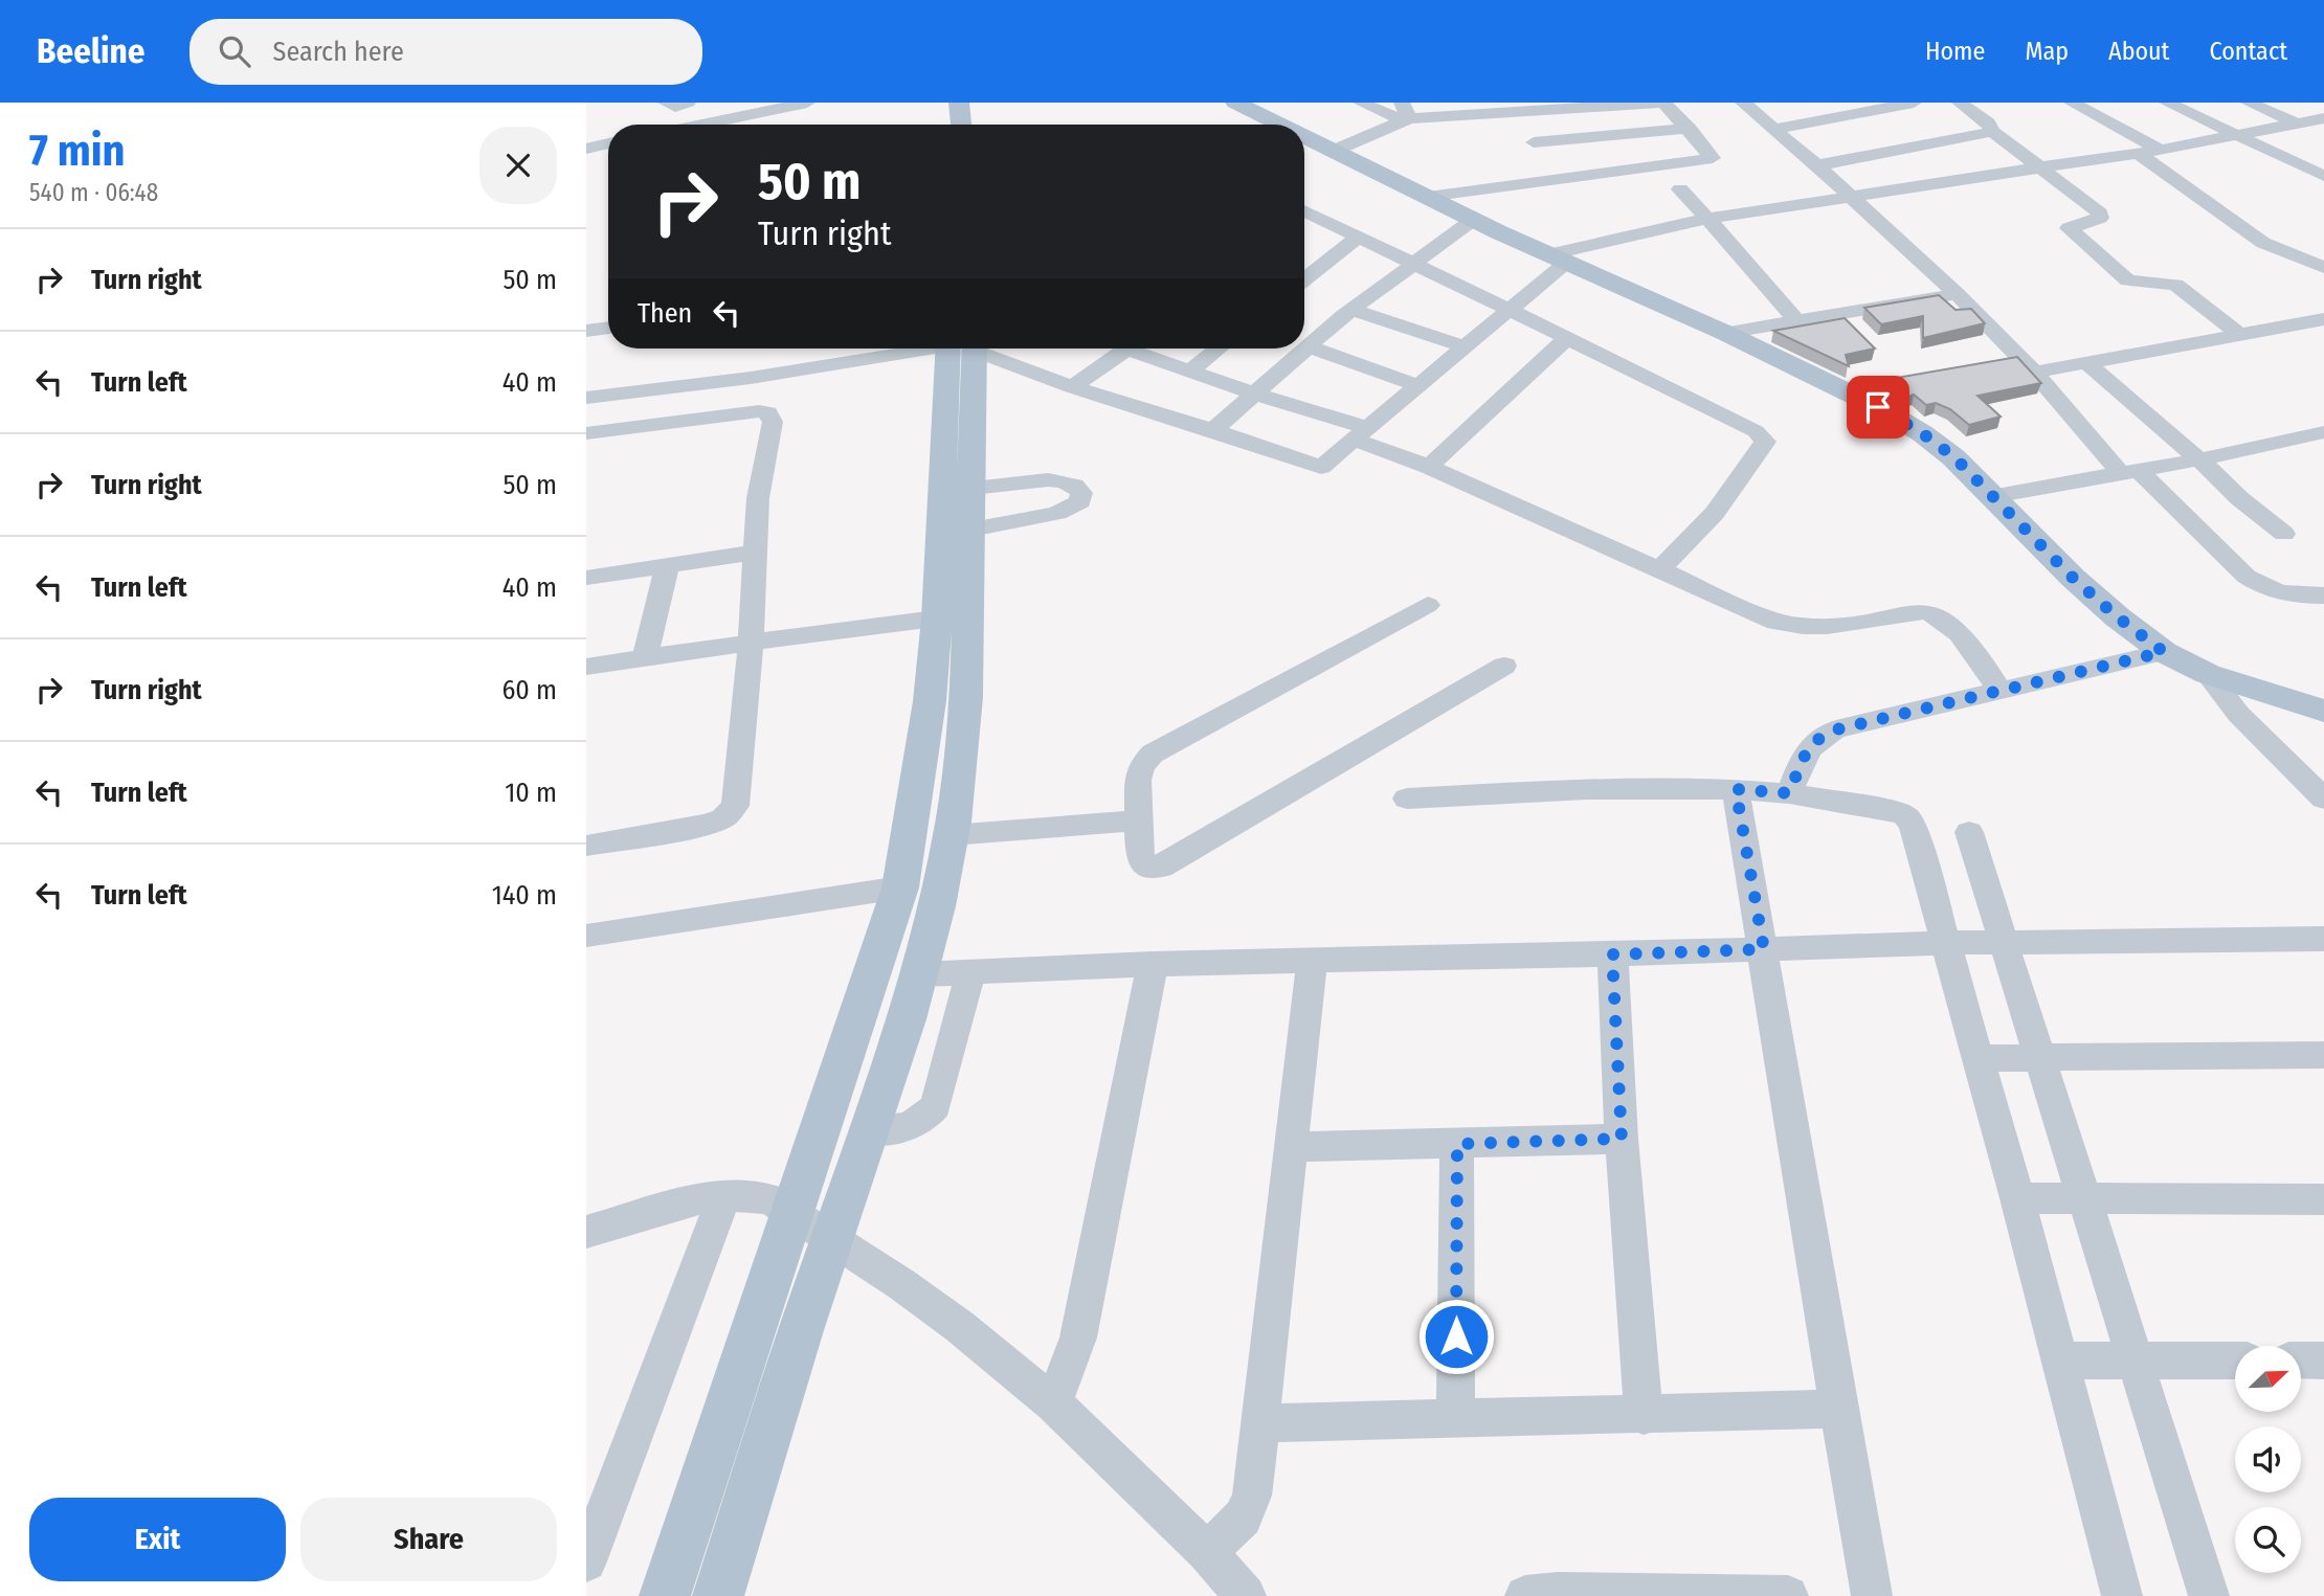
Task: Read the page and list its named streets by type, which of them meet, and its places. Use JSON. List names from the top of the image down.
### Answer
{
  "north": "top right",
  "page": {
    "header": "Beeline",
    "search": "Search here",
    "nav": [
      "Home",
      "Map",
      "About",
      "Contact"
    ],
    "heading": ["7 min", "540 m · 06:48"],
    "turn": ["50 m", "Turn right"],
    "list": [
      {
        "name": "Turn right",
        "value": "50 m"
      },
      {
        "name": "Turn left",
        "value": "40 m"
      },
      {
        "name": "Turn right",
        "value": "50 m"
      },
      {
        "name": "Turn left",
        "value": "40 m"
      },
      {
        "name": "Turn right",
        "value": "60 m"
      },
      {
        "name": "Turn left",
        "value": "10 m"
      },
      {
        "name": "Turn left",
        "value": "140 m"
      }
    ],
    "then": "Then",
    "buttons": ["Exit", "Share"]
  }
}
